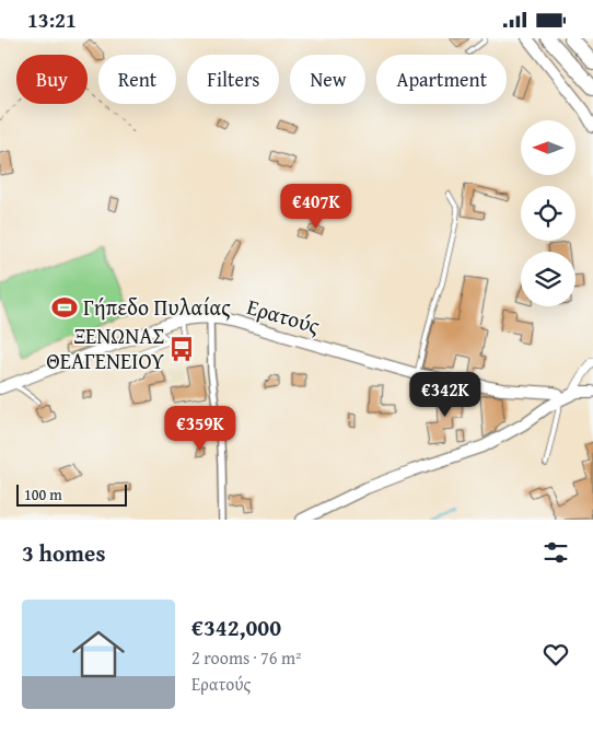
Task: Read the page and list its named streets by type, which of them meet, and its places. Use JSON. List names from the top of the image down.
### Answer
{
  "streets": {
    "street": ["Ερατούς"]
  },
  "places": {
    "sports": ["Γήπεδο Πυλαίας"],
    "bus stop": ["ΞΕΝΩΝΑΣ ΘΕΑΓΕΝΕΙΟΥ"]
  },
  "scale_bar": "100 m",
  "north": "left",
  "page": {
    "status": "13:21",
    "chip": [
      "Buy",
      "Rent",
      "Filters",
      "New",
      "Apartment"
    ],
    "price": ["€407K", "€342K", "€359K"],
    "scale": "100 m",
    "heading": "3 homes",
    "list": [
      {
        "name": "€342,000",
        "note": "2 rooms · 76 m² · Ερατούς"
      }
    ]
  }
}
